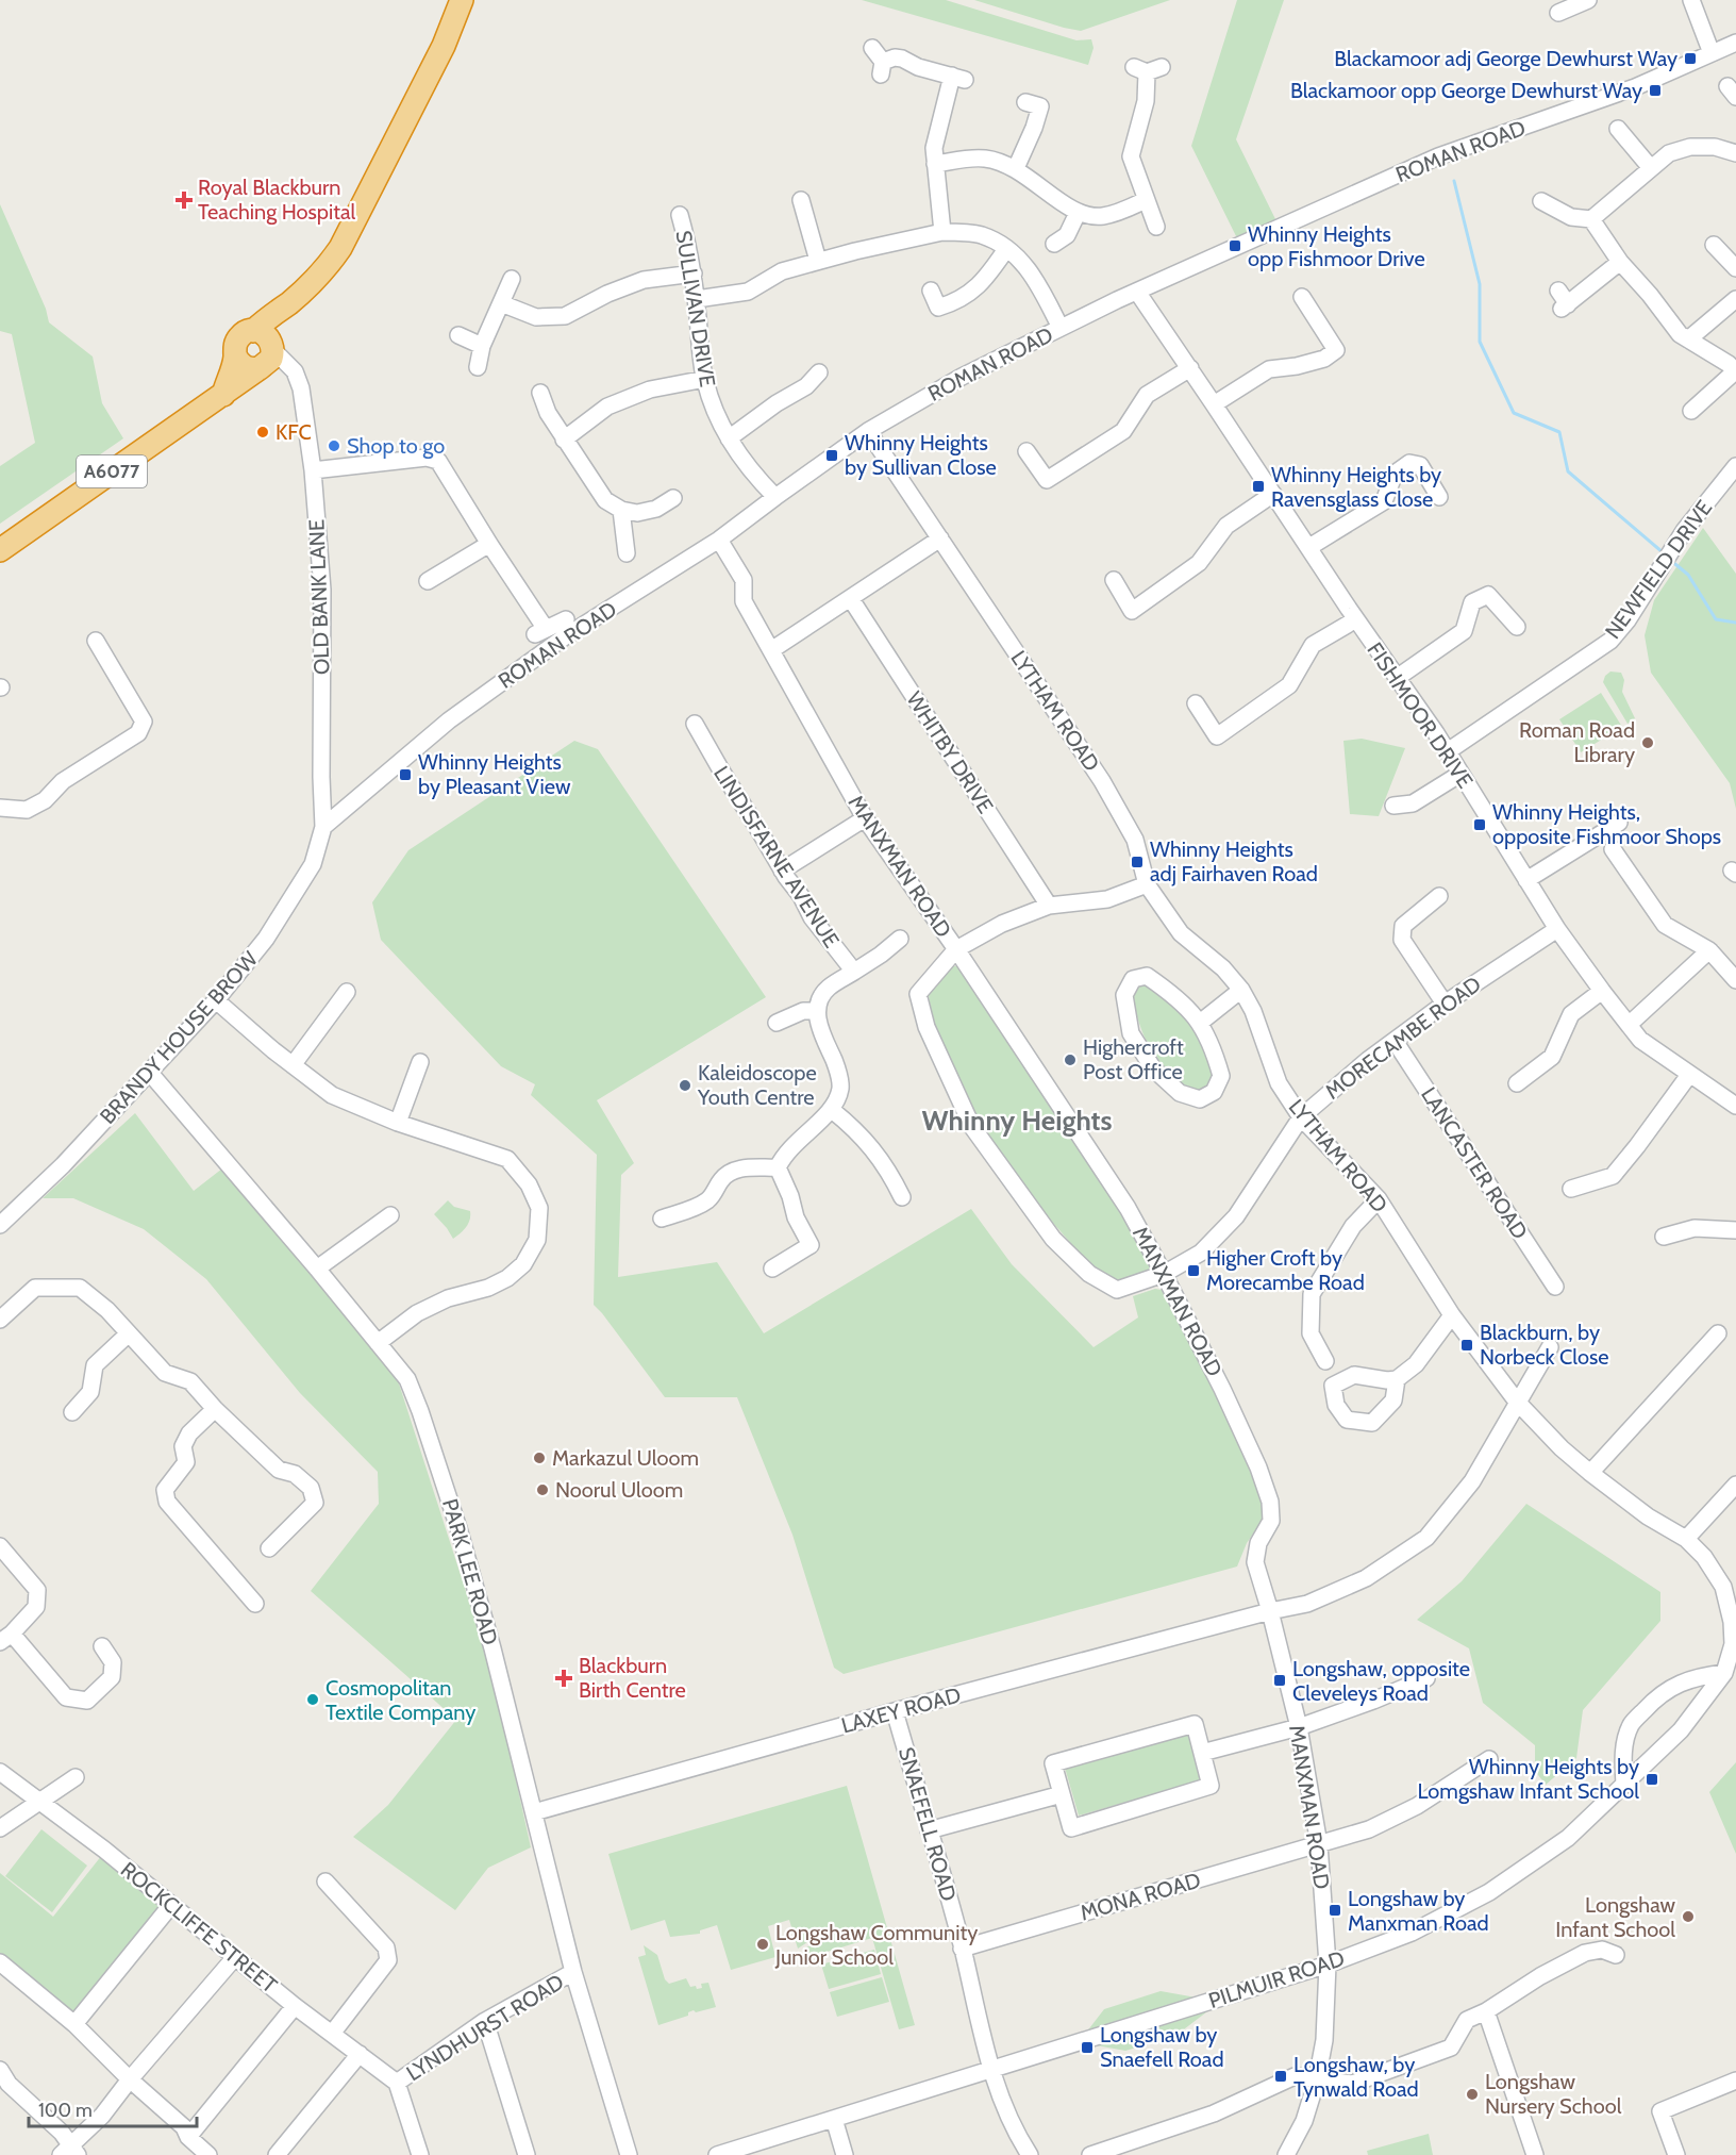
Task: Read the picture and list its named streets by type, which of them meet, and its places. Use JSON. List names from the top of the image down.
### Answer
{
  "streets": {
    "highway": ["A6077"],
    "street": [
      "ROMAN ROAD",
      "SULLIVAN DRIVE",
      "NEWFIELD DRIVE",
      "OLD BANK LANE",
      "LYTHAM ROAD",
      "FISHMOOR DRIVE",
      "WHITBY DRIVE",
      "LINDISFARNE AVENUE",
      "MANXMAN ROAD",
      "BRANDY HOUSE BROW",
      "MORECAMBE ROAD",
      "LANCASTER ROAD",
      "PARK LEE ROAD",
      "LAXEY ROAD",
      "SNAEFELL ROAD",
      "MONA ROAD",
      "ROCKCLIFFE STREET",
      "PILMUIR ROAD",
      "LYNDHURST ROAD"
    ]
  },
  "crossings": [
    ["ROMAN ROAD", "SULLIVAN DRIVE"],
    ["ROMAN ROAD", "OLD BANK LANE"],
    ["ROMAN ROAD", "LYTHAM ROAD"],
    ["ROMAN ROAD", "FISHMOOR DRIVE"],
    ["ROMAN ROAD", "MANXMAN ROAD"],
    ["ROMAN ROAD", "BRANDY HOUSE BROW"],
    ["A6077", "OLD BANK LANE"],
    ["NEWFIELD DRIVE", "FISHMOOR DRIVE"],
    ["OLD BANK LANE", "BRANDY HOUSE BROW"],
    ["LYTHAM ROAD", "MORECAMBE ROAD"],
    ["LYTHAM ROAD", "LAXEY ROAD"],
    ["LYTHAM ROAD", "PILMUIR ROAD"],
    ["FISHMOOR DRIVE", "MORECAMBE ROAD"],
    ["MANXMAN ROAD", "MORECAMBE ROAD"],
    ["MANXMAN ROAD", "LAXEY ROAD"],
    ["MANXMAN ROAD", "MONA ROAD"],
    ["MANXMAN ROAD", "PILMUIR ROAD"],
    ["BRANDY HOUSE BROW", "PARK LEE ROAD"],
    ["MORECAMBE ROAD", "LANCASTER ROAD"],
    ["PARK LEE ROAD", "LAXEY ROAD"],
    ["PARK LEE ROAD", "LYNDHURST ROAD"],
    ["LAXEY ROAD", "SNAEFELL ROAD"],
    ["SNAEFELL ROAD", "MONA ROAD"],
    ["SNAEFELL ROAD", "PILMUIR ROAD"],
    ["ROCKCLIFFE STREET", "LYNDHURST ROAD"]
  ],
  "districts": ["Whinny Heights"],
  "places": {
    "transit": [
      "Blackamoor adj George Dewhurst Way",
      "Blackamoor opp George Dewhurst Way",
      "Whinny Heights opp Fishmoor Drive",
      "Whinny Heights by Sullivan Close",
      "Whinny Heights by Ravensglass Close",
      "Whinny Heights by Pleasant View",
      "Whinny Heights, opposite Fishmoor Shops",
      "Whinny Heights adj Fairhaven Road",
      "Higher Croft by Morecambe Road",
      "Blackburn, by Norbeck Close",
      "Longshaw, opposite Cleveleys Road",
      "Whinny Heights by Lomgshaw Infant School",
      "Longshaw by Manxman Road",
      "Longshaw by Snaefell Road",
      "Longshaw, by Tynwald Road"
    ],
    "health": ["Royal Blackburn Teaching Hospital", "Blackburn Birth Centre"],
    "other": [
      "KFC",
      "Shop to go",
      "Roman Road Library",
      "Highercroft Post Office",
      "Kaleidoscope Youth Centre",
      "Markazul Uloom",
      "Noorul Uloom",
      "Cosmopolitan Textile Company",
      "Longshaw Infant School",
      "Longshaw Community Junior School",
      "Longshaw Nursery School"
    ]
  },
  "scale_bar": "100 m"
}
